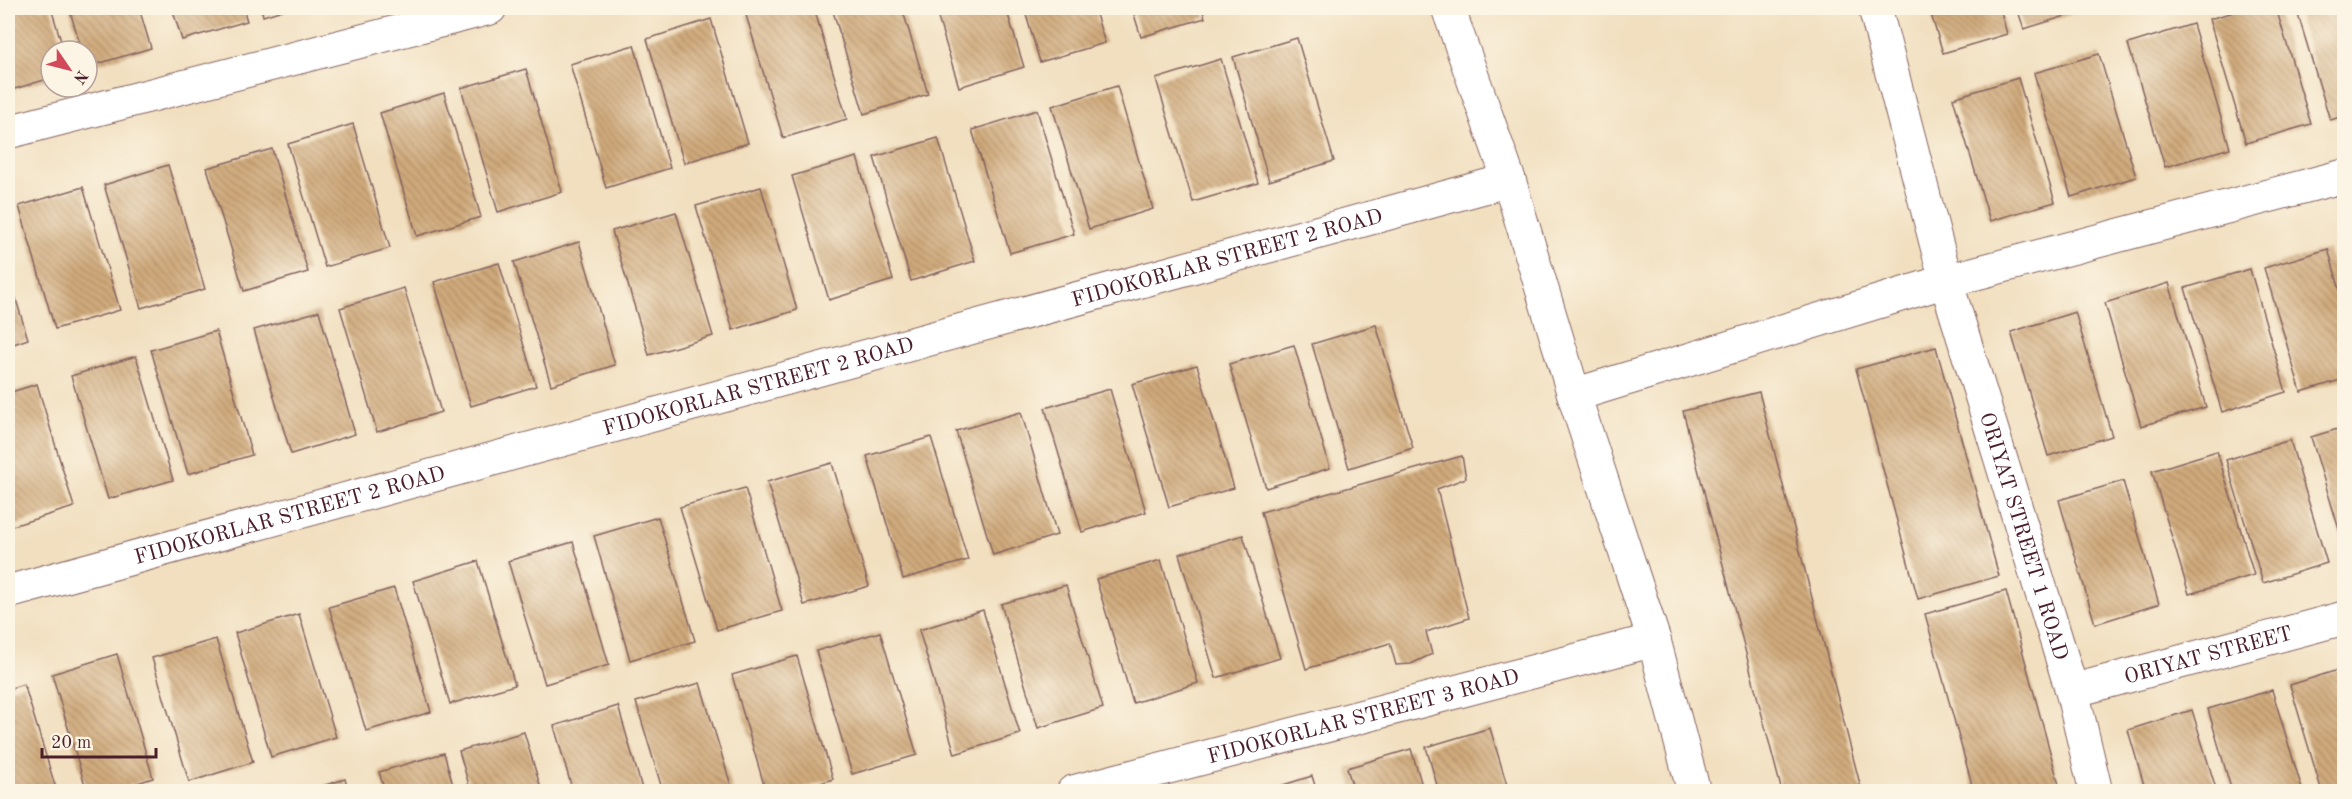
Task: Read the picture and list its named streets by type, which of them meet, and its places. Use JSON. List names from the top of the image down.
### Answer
{
  "streets": {
    "street": [
      "FIDOKORLAR STREET 2 ROAD",
      "ORIYAT STREET 1 ROAD",
      "ORIYAT STREET",
      "FIDOKORLAR STREET 3 ROAD"
    ]
  },
  "crossings": [
    ["ORIYAT STREET 1 ROAD", "ORIYAT STREET"]
  ],
  "scale_bar": "20 m",
  "north": "bottom right"
}
